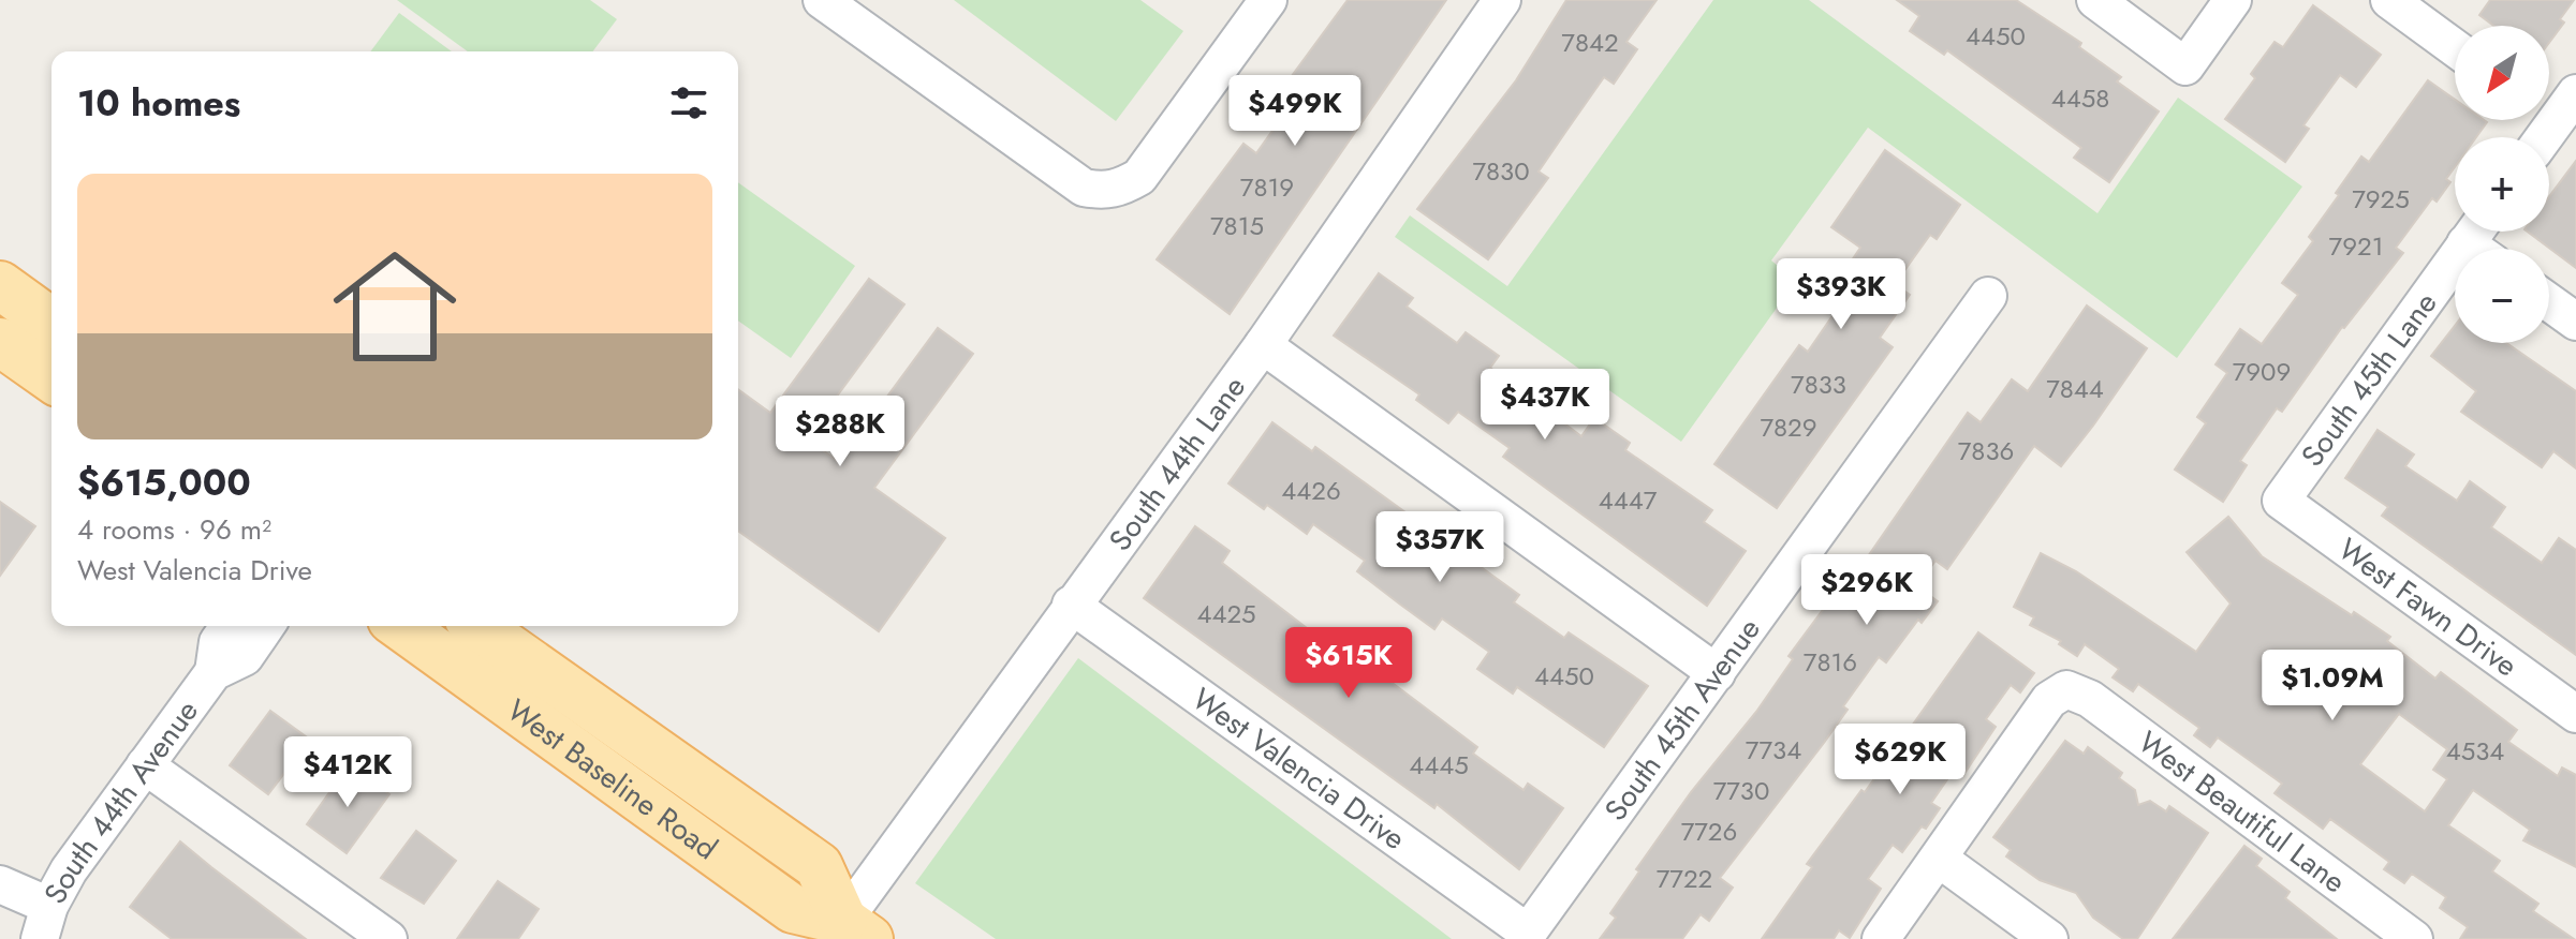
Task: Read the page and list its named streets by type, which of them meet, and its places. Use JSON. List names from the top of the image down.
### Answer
{
  "streets": {
    "main road": ["West Baseline Road"],
    "street": [
      "South 45th Lane",
      "South 44th Lane",
      "West Fawn Drive",
      "South 45th Avenue",
      "West Valencia Drive",
      "South 44th Avenue",
      "West Beautiful Lane"
    ]
  },
  "crossings": [
    ["South 45th Lane", "West Fawn Drive"],
    ["South 44th Lane", "West Valencia Drive"],
    ["South 44th Lane", "West Baseline Road"],
    ["South 45th Avenue", "West Valencia Drive"]
  ],
  "house_numbers": [
    "4450",
    "7842",
    "4458",
    "7830",
    "7819",
    "7925",
    "7815",
    "7921",
    "7909",
    "7833",
    "7844",
    "7829",
    "7836",
    "4426",
    "4447",
    "4425",
    "7816",
    "4450",
    "7734",
    "4534",
    "4445",
    "7730",
    "7726",
    "7722"
  ],
  "north": "bottom left",
  "page": {
    "map_buttons": ["+", "−"],
    "heading": "10 homes",
    "price": [
      "$499K",
      "$393K",
      "$437K",
      "$288K",
      "$357K",
      "$296K",
      "$615K",
      "$1.09M",
      "$629K",
      "$412K"
    ],
    "list": [
      {
        "name": "$615,000",
        "note": "4 rooms · 96 m² · West Valencia Drive"
      }
    ]
  }
}
